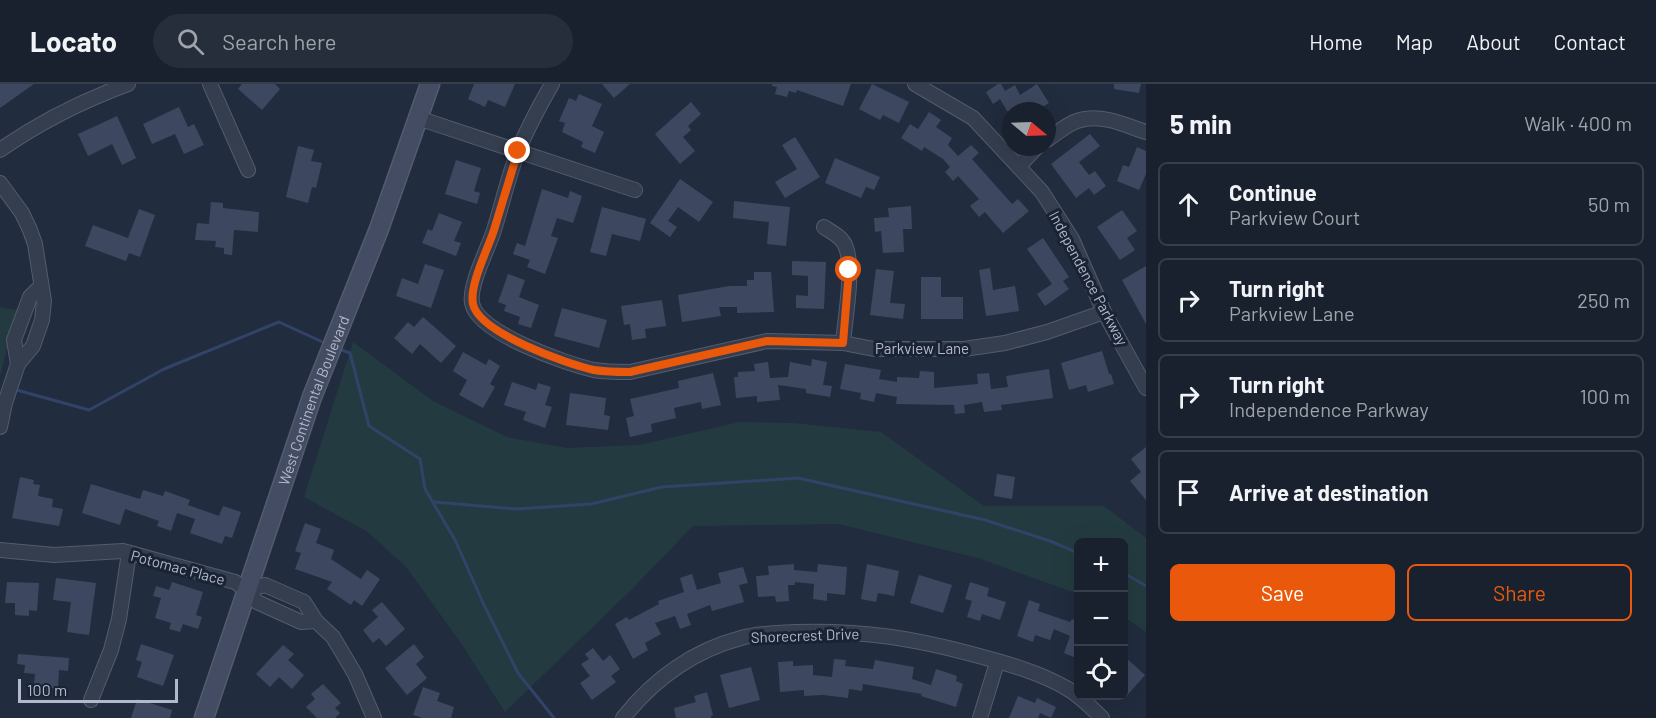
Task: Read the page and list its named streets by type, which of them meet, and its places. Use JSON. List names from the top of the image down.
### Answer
{
  "streets": {
    "main road": ["West Continental Boulevard"],
    "street": [
      "Independence Parkway",
      "Parkview Lane",
      "Potomac Place",
      "Shorecrest Drive"
    ]
  },
  "crossings": [
    ["Independence Parkway", "Parkview Lane"],
    ["West Continental Boulevard", "Potomac Place"]
  ],
  "scale_bar": "100 m",
  "north": "right",
  "page": {
    "header": "Locato",
    "search": "Search here",
    "nav": [
      "Home",
      "Map",
      "About",
      "Contact"
    ],
    "heading": ["5 min", "Walk · 400 m"],
    "list": [
      ["Continue", "Parkview Court", "50 m"],
      ["Turn right", "Parkview Lane", "250 m"],
      ["Turn right", "Independence Parkway", "100 m"],
      "Arrive at destination"
    ],
    "map_buttons": ["+", "−"],
    "buttons": ["Save", "Share"],
    "scale": "100 m"
  }
}
